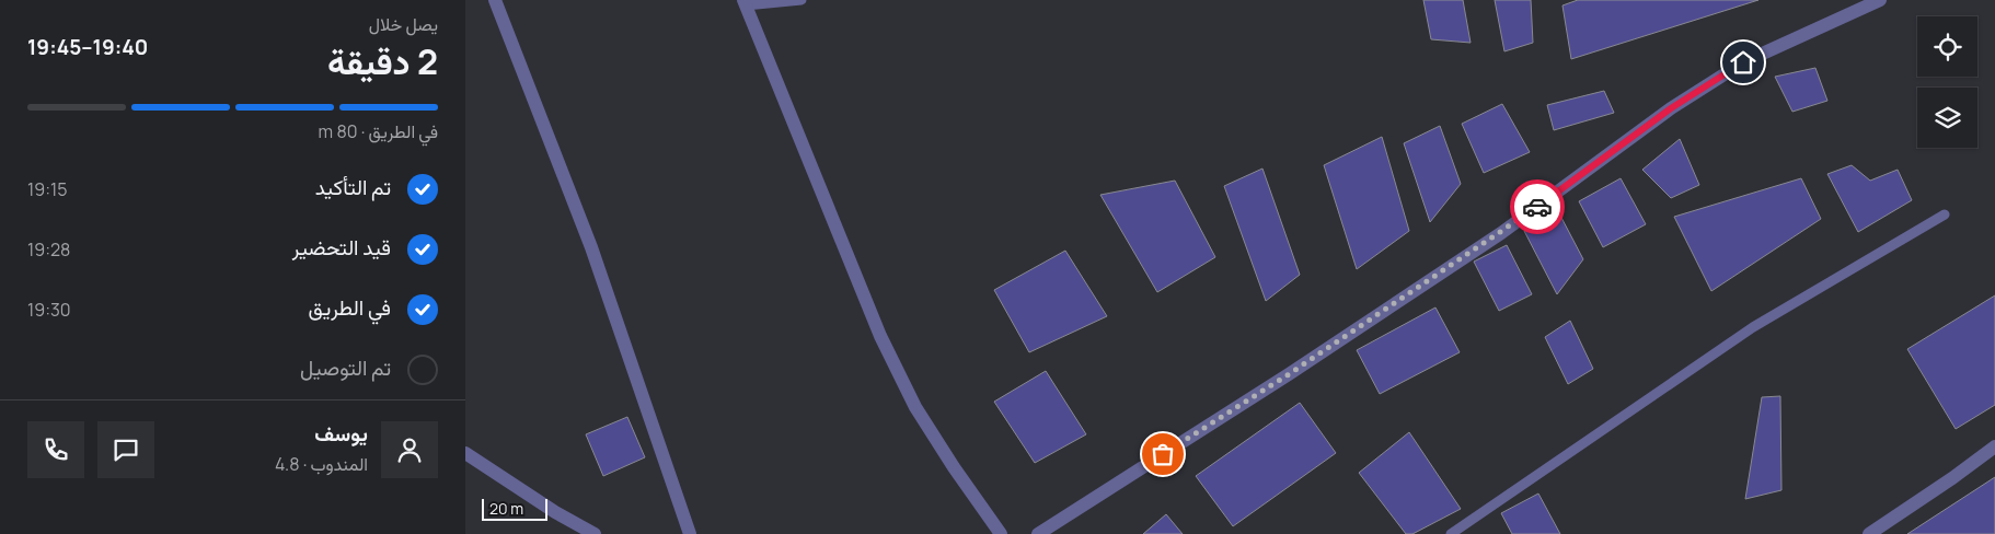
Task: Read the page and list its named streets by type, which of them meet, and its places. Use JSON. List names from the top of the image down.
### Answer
{
  "scale_bar": "20 m",
  "page": {
    "heading": ["2 دقيقة", "يصل خلال", "19:40–19:45"],
    "panel": ["يوسف", "المندوب · 4.8"],
    "bar": "في الطريق · 80 m",
    "list": [
      ["تم التأكيد", "19:15"],
      ["قيد التحضير", "19:28"],
      ["في الطريق", "19:30"],
      "تم التوصيل"
    ],
    "scale": "20 m"
  }
}
